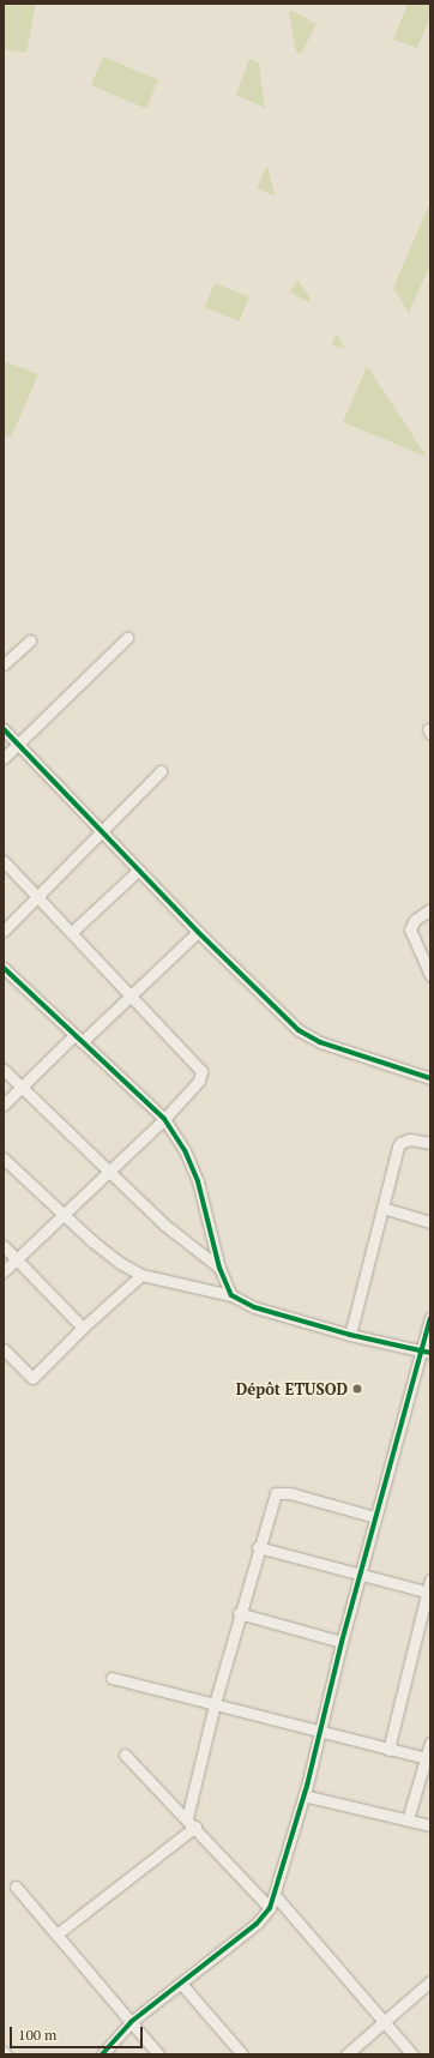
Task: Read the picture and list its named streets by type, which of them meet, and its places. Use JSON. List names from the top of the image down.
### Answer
{
  "places": ["Dépôt ETUSOD"],
  "scale_bar": "100 m"
}
